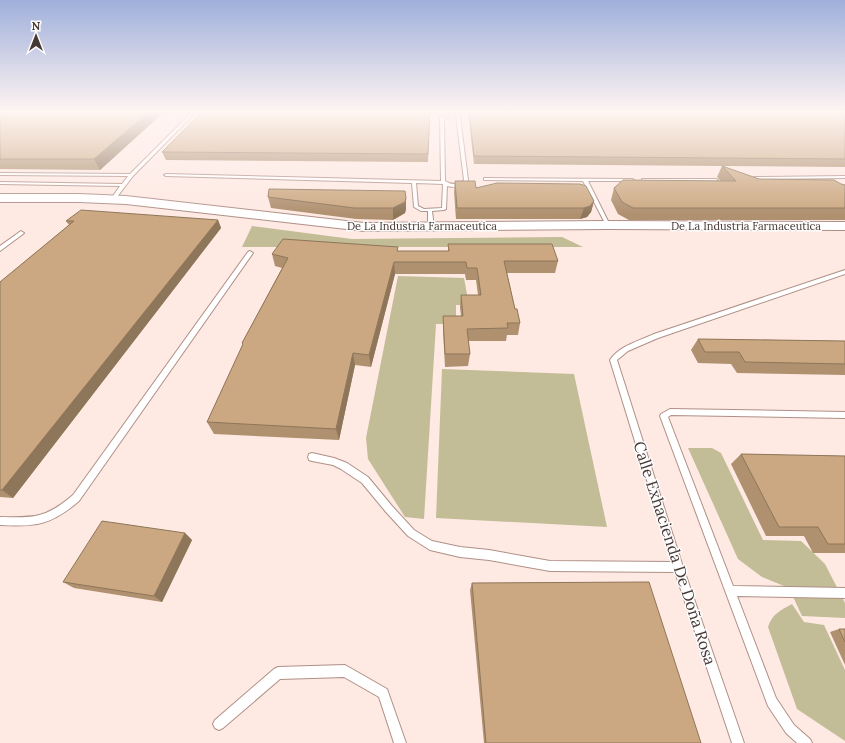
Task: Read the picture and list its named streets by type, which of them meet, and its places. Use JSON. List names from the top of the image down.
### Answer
{
  "streets": {
    "main road": ["De La Industria Farmaceutica"],
    "lane": ["Calle Exhacienda De Doña Rosa"]
  },
  "north": "top"
}
